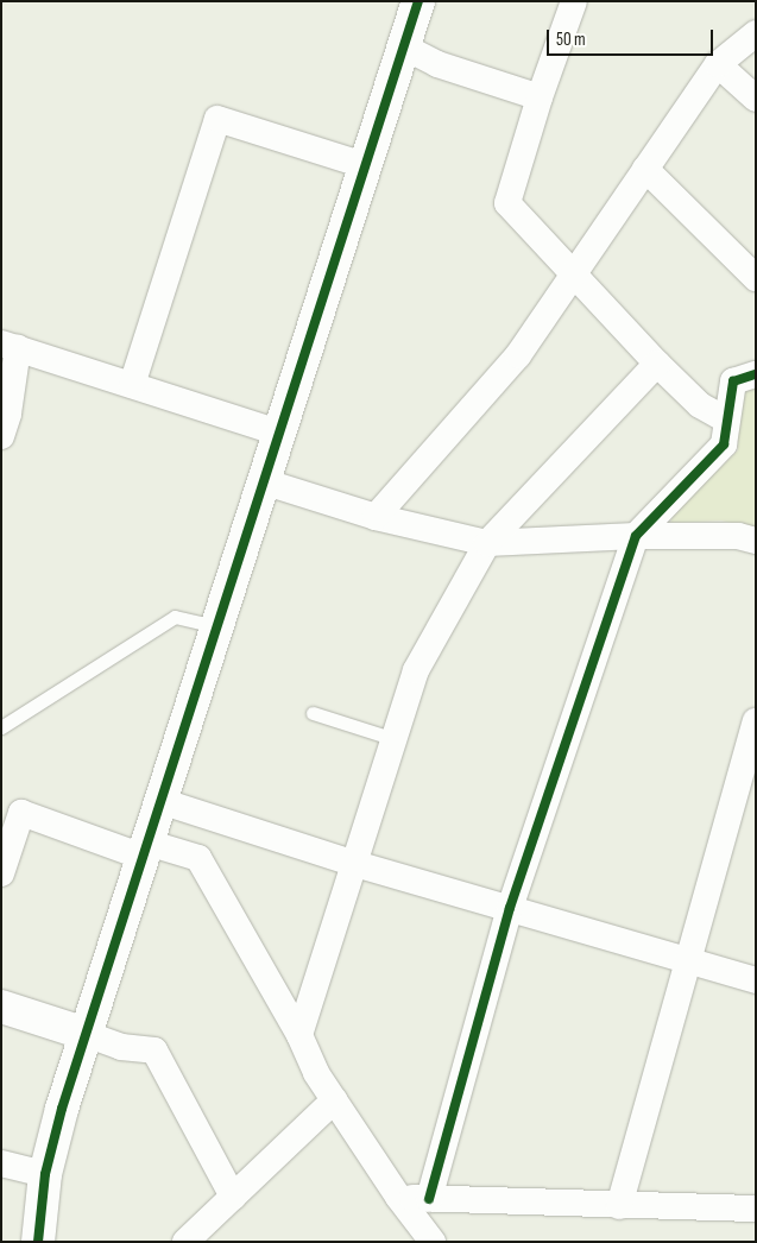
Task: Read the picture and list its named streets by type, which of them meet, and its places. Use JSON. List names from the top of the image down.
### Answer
{
  "scale_bar": "50 m"
}
